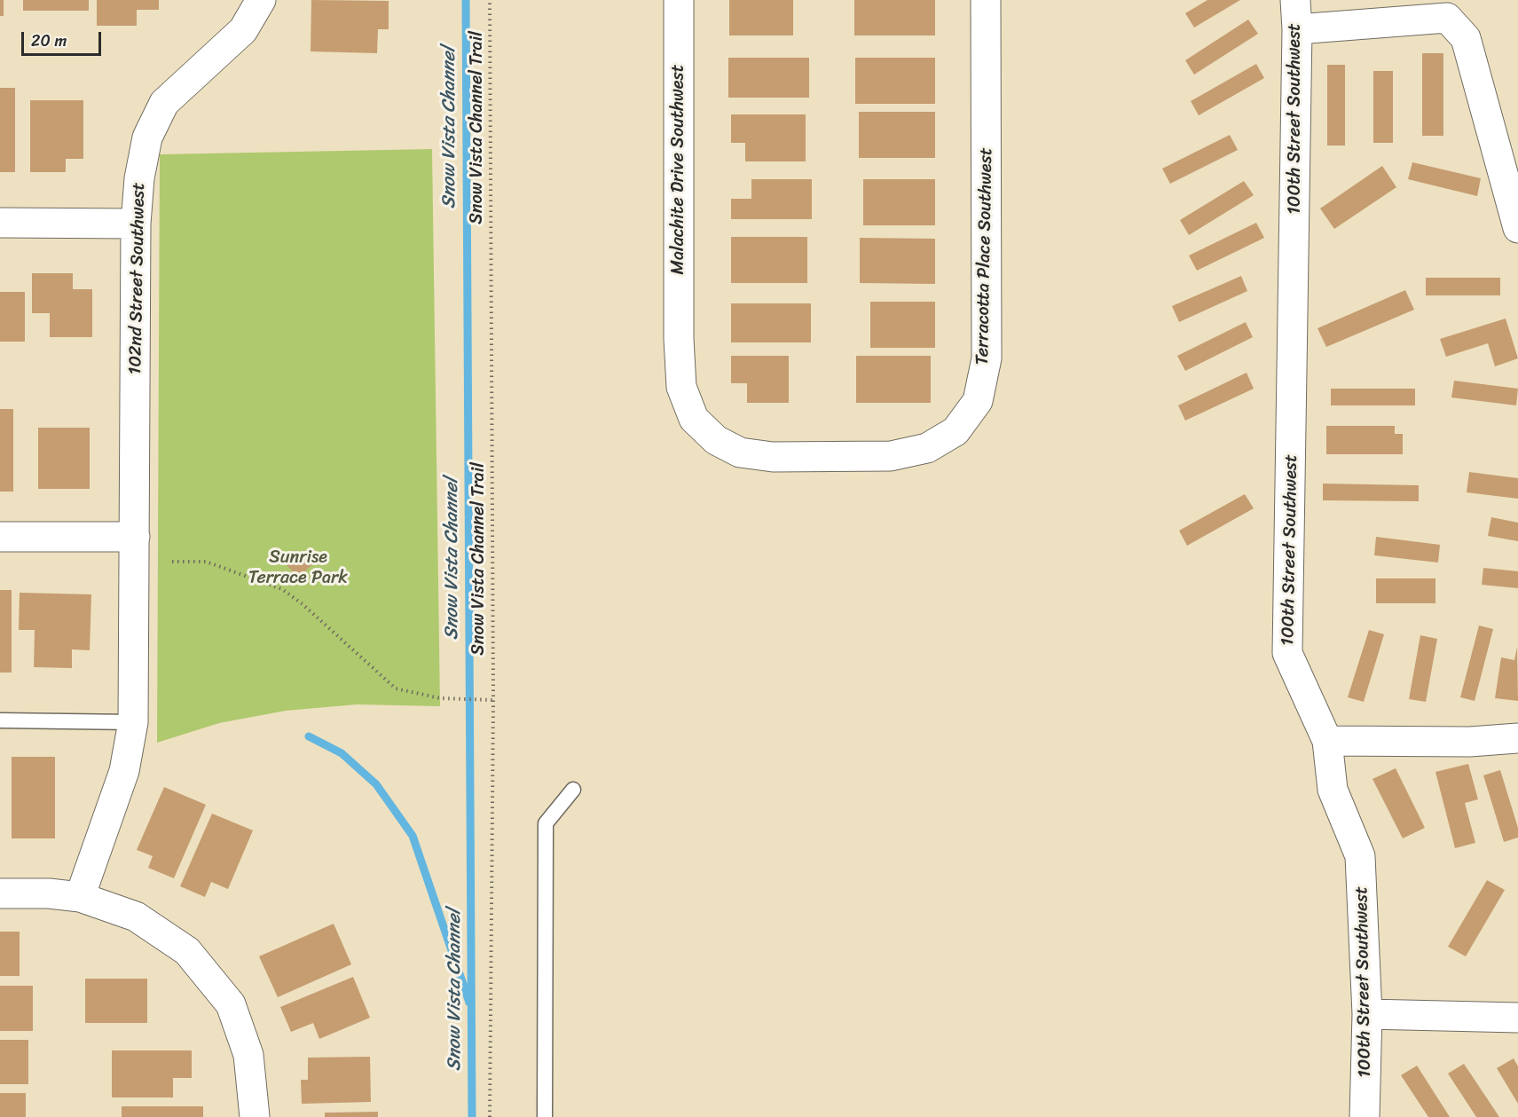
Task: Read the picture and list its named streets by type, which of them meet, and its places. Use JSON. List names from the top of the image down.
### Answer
{
  "streets": {
    "street": [
      "100th Street Southwest",
      "Malachite Drive Southwest",
      "Terracotta Place Southwest",
      "102nd Street Southwest"
    ],
    "path": ["Snow Vista Channel Trail"]
  },
  "crossings": [
    ["Malachite Drive Southwest", "Terracotta Place Southwest"]
  ],
  "water": ["Snow Vista Channel"],
  "parks": ["Sunrise Terrace Park"],
  "scale_bar": "20 m"
}
